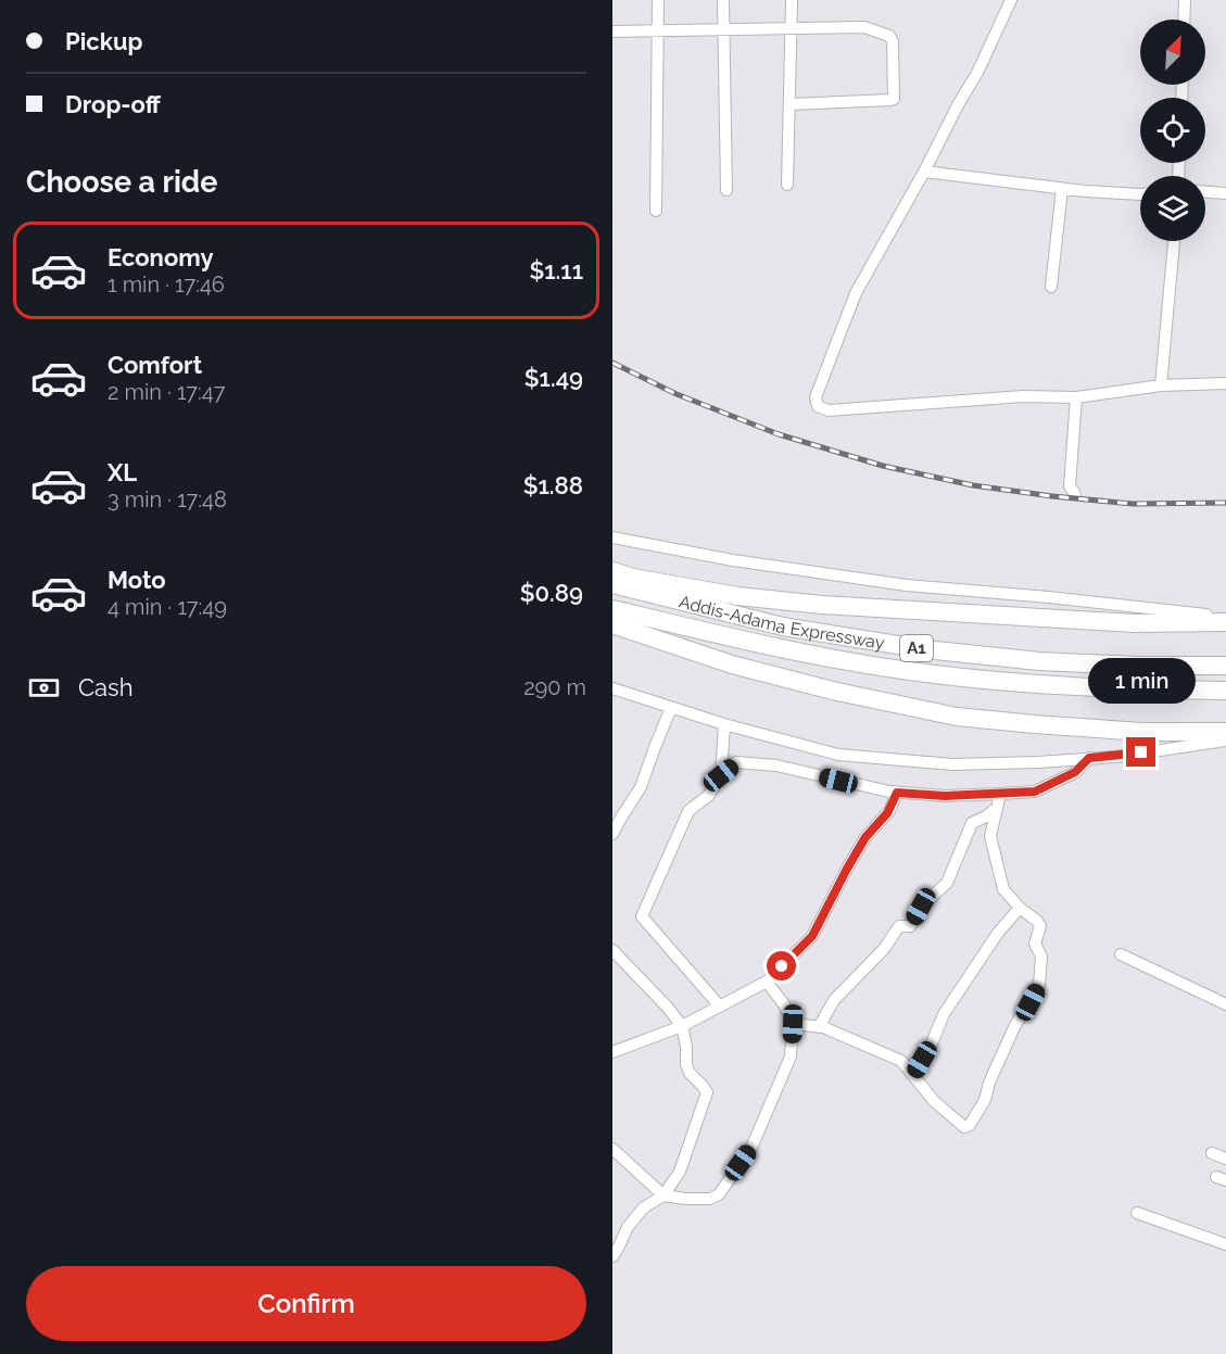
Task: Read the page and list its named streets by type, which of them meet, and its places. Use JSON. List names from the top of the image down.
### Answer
{
  "streets": {
    "highway": ["Addis-Adama Expressway", "A1"]
  },
  "north": "top right",
  "page": {
    "banner": ["Pickup", "Drop-off"],
    "heading": "Choose a ride",
    "list": [
      {
        "name": "Economy",
        "note": "1 min · 17:46",
        "value": "$1.11"
      },
      {
        "name": "Comfort",
        "note": "2 min · 17:47",
        "value": "$1.49"
      },
      {
        "name": "XL",
        "note": "3 min · 17:48",
        "value": "$1.88"
      },
      {
        "name": "Moto",
        "note": "4 min · 17:49",
        "value": "$0.89"
      }
    ],
    "pay": ["Cash", "290 m"],
    "bubble": "1 min",
    "buttons": "Confirm"
  }
}
